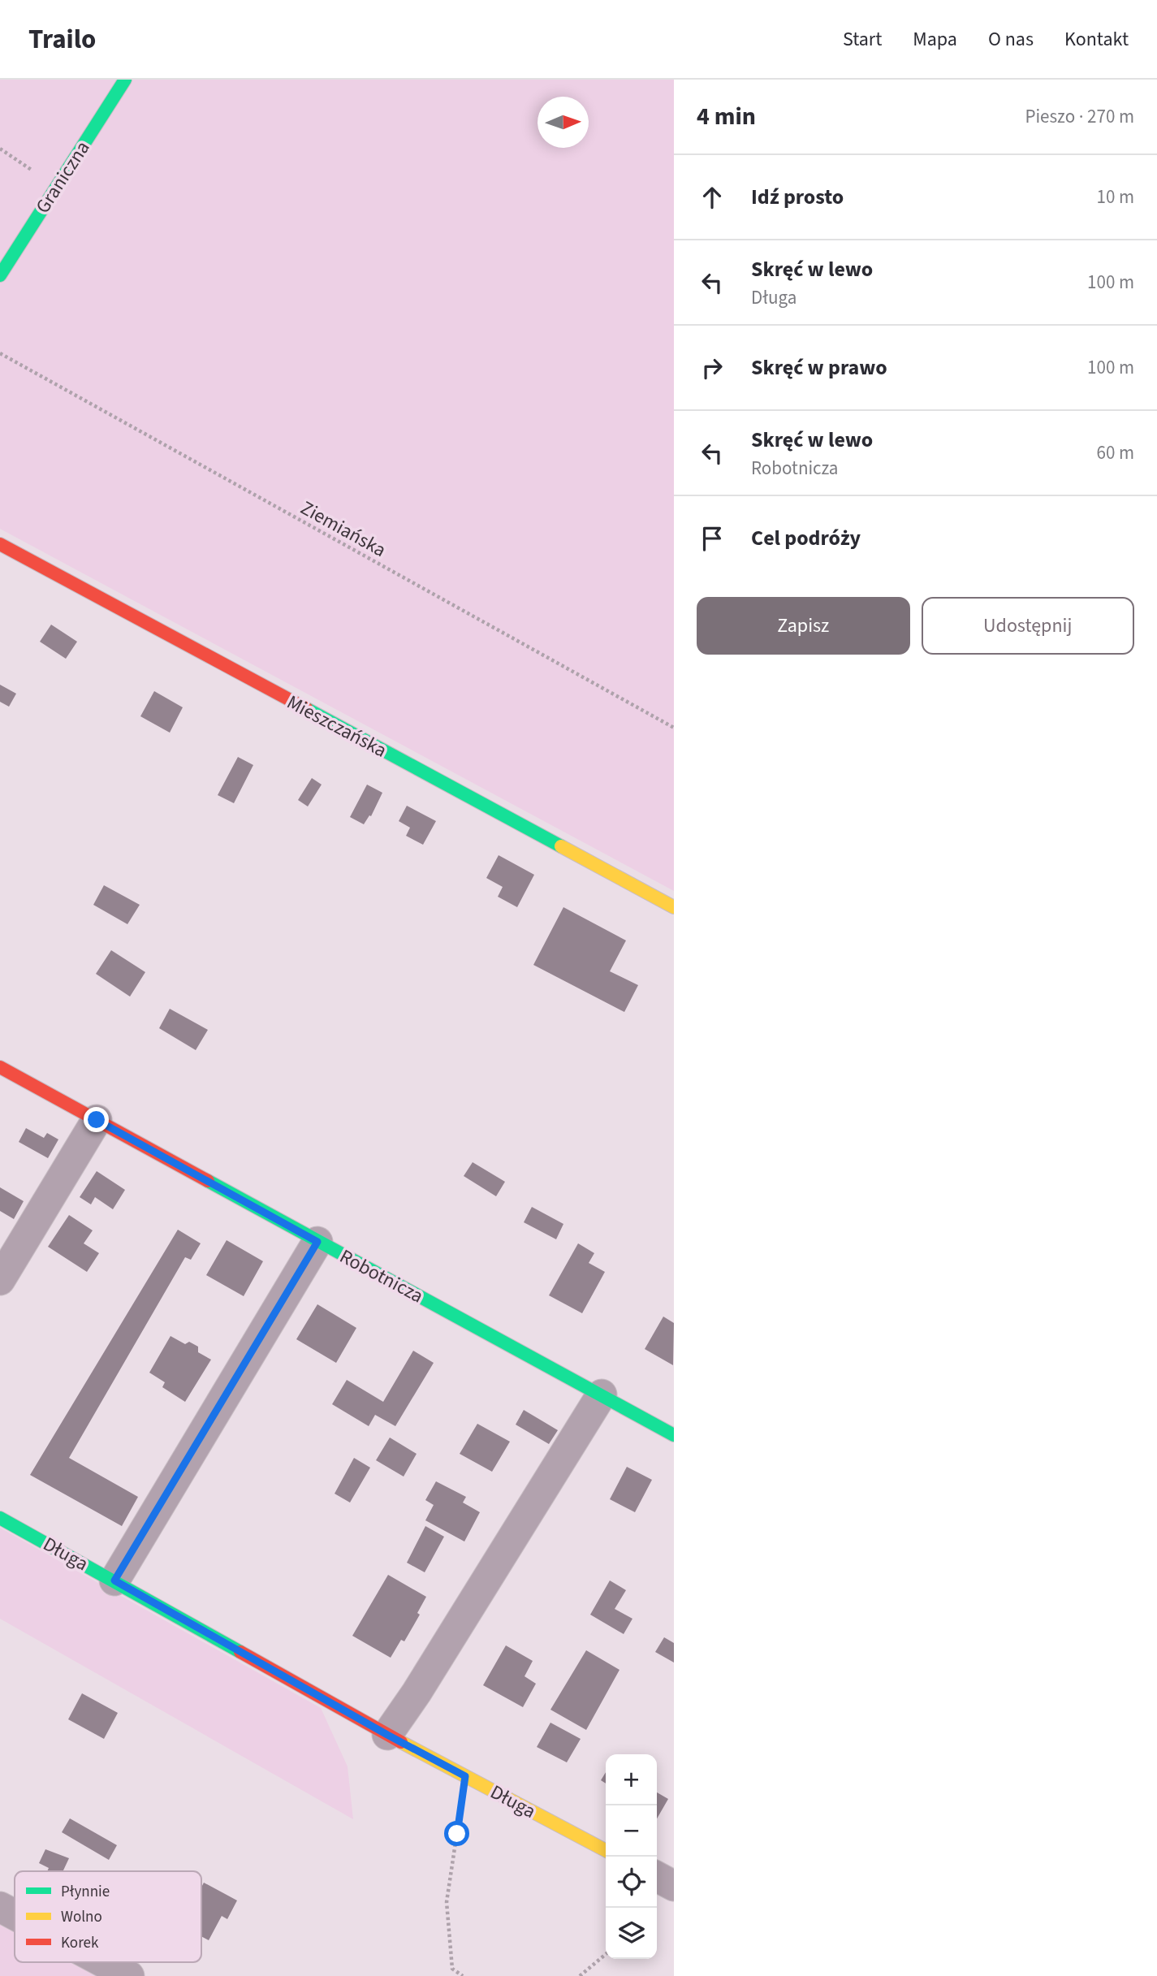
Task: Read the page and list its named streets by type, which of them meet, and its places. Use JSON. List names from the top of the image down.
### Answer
{
  "streets": {
    "street": [
      "Graniczna",
      "Mieszczańska",
      "Robotnicza",
      "Długa"
    ],
    "path": ["Ziemiańska"]
  },
  "legend": ["Płynnie", "Wolno", "Korek"],
  "north": "right",
  "page": {
    "header": "Trailo",
    "nav": [
      "Start",
      "Mapa",
      "O nas",
      "Kontakt"
    ],
    "heading": ["4 min", "Pieszo · 270 m"],
    "list": [
      ["Idź prosto", "10 m"],
      ["Skręć w lewo", "Długa", "100 m"],
      ["Skręć w prawo", "100 m"],
      ["Skręć w lewo", "Robotnicza", "60 m"],
      "Cel podróży"
    ],
    "buttons": ["Zapisz", "Udostępnij"],
    "map_buttons": ["+", "−"]
  }
}
